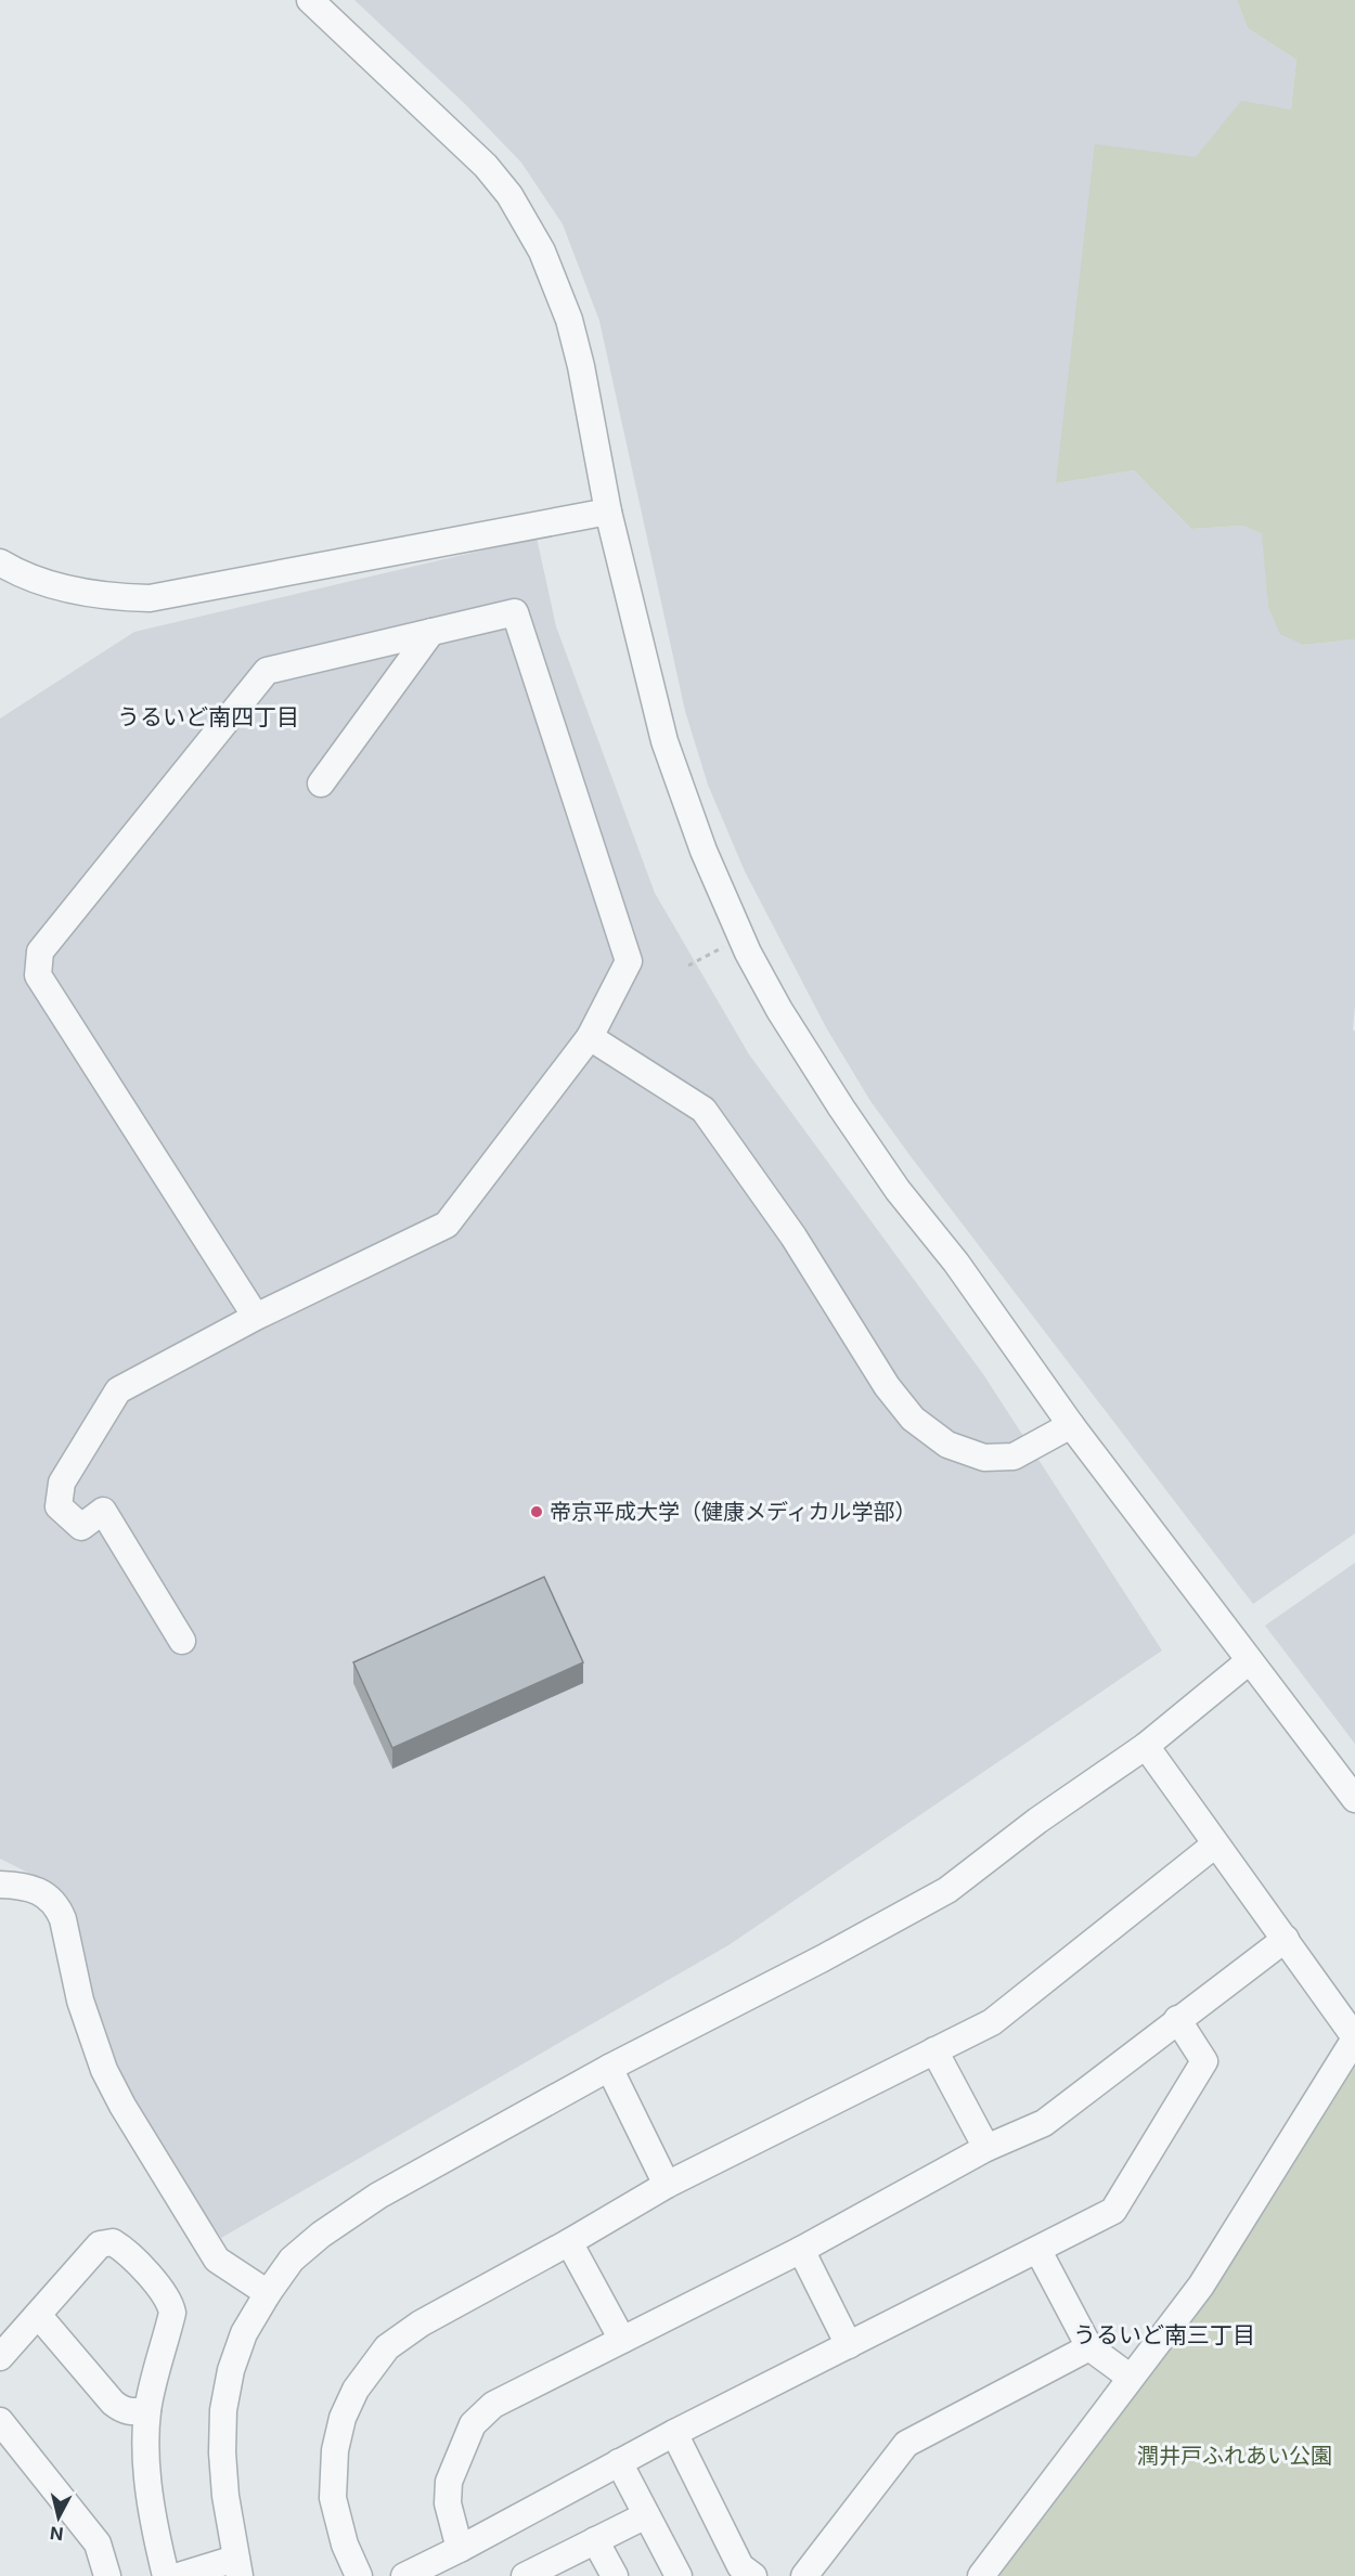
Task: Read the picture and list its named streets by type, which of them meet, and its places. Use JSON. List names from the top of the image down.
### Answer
{
  "districts": ["うるいど南四丁目", "うるいど南三丁目"],
  "parks": ["潤井戸ふれあい公園"],
  "places": ["帝京平成大学（健康メディカル学部）"],
  "north": "bottom"
}
